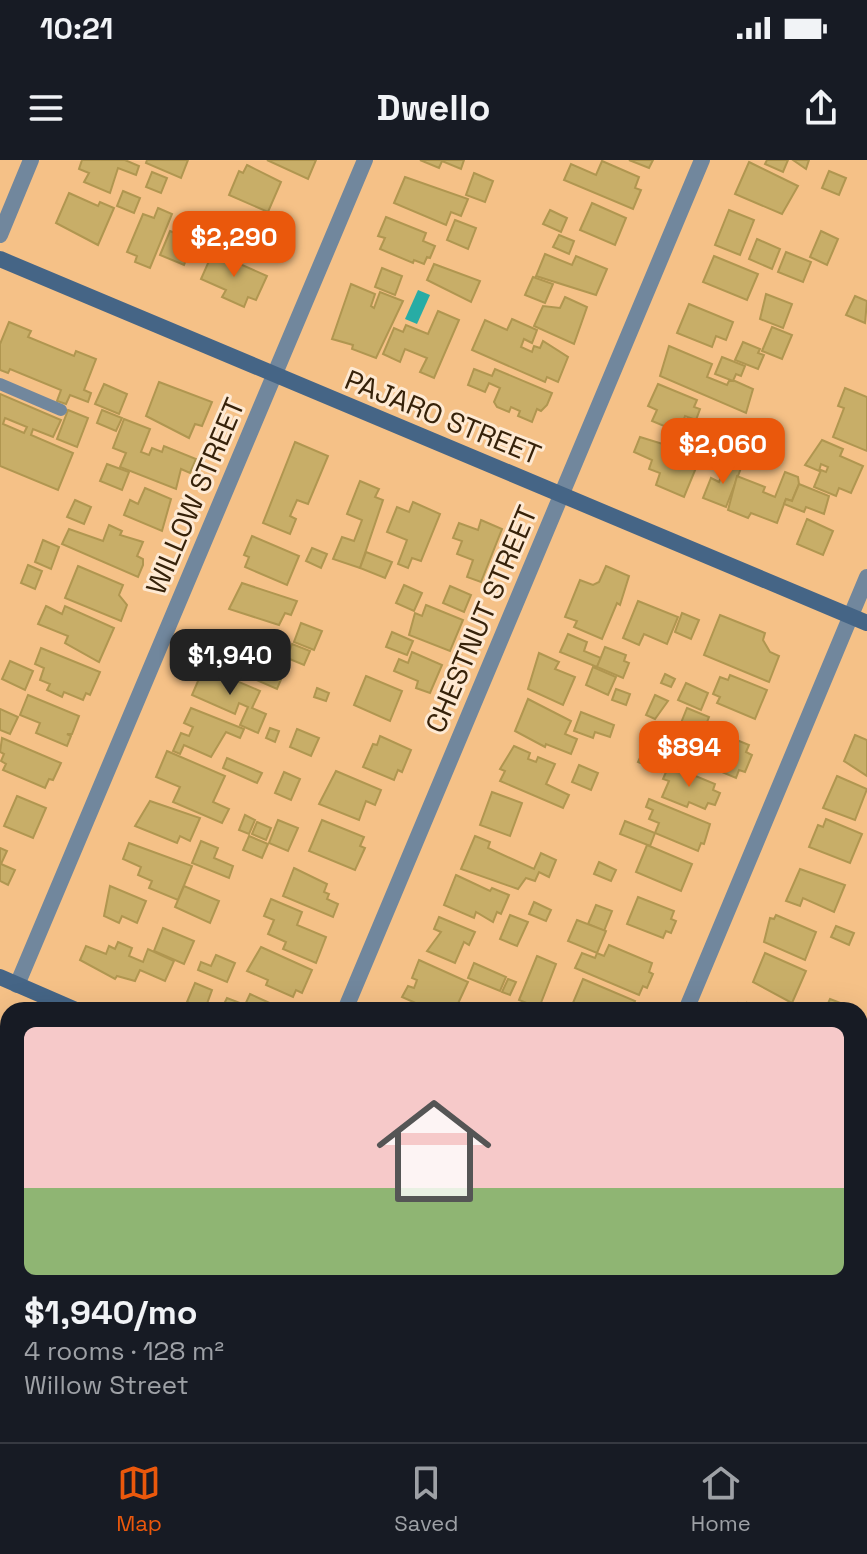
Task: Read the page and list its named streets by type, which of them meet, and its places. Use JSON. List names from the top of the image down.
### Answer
{
  "streets": {
    "street": ["PAJARO STREET", "WILLOW STREET", "CHESTNUT STREET"]
  },
  "crossings": [
    ["PAJARO STREET", "WILLOW STREET"],
    ["PAJARO STREET", "CHESTNUT STREET"]
  ],
  "page": {
    "status": "10:21",
    "header": "Dwello",
    "price": [
      "$2,290",
      "$2,060",
      "$1,940",
      "$894"
    ],
    "list": [
      {
        "name": "$1,940/mo",
        "note": "4 rooms · 128 m² · Willow Street"
      }
    ],
    "tabs": ["Map", "Saved", "Home"]
  }
}
